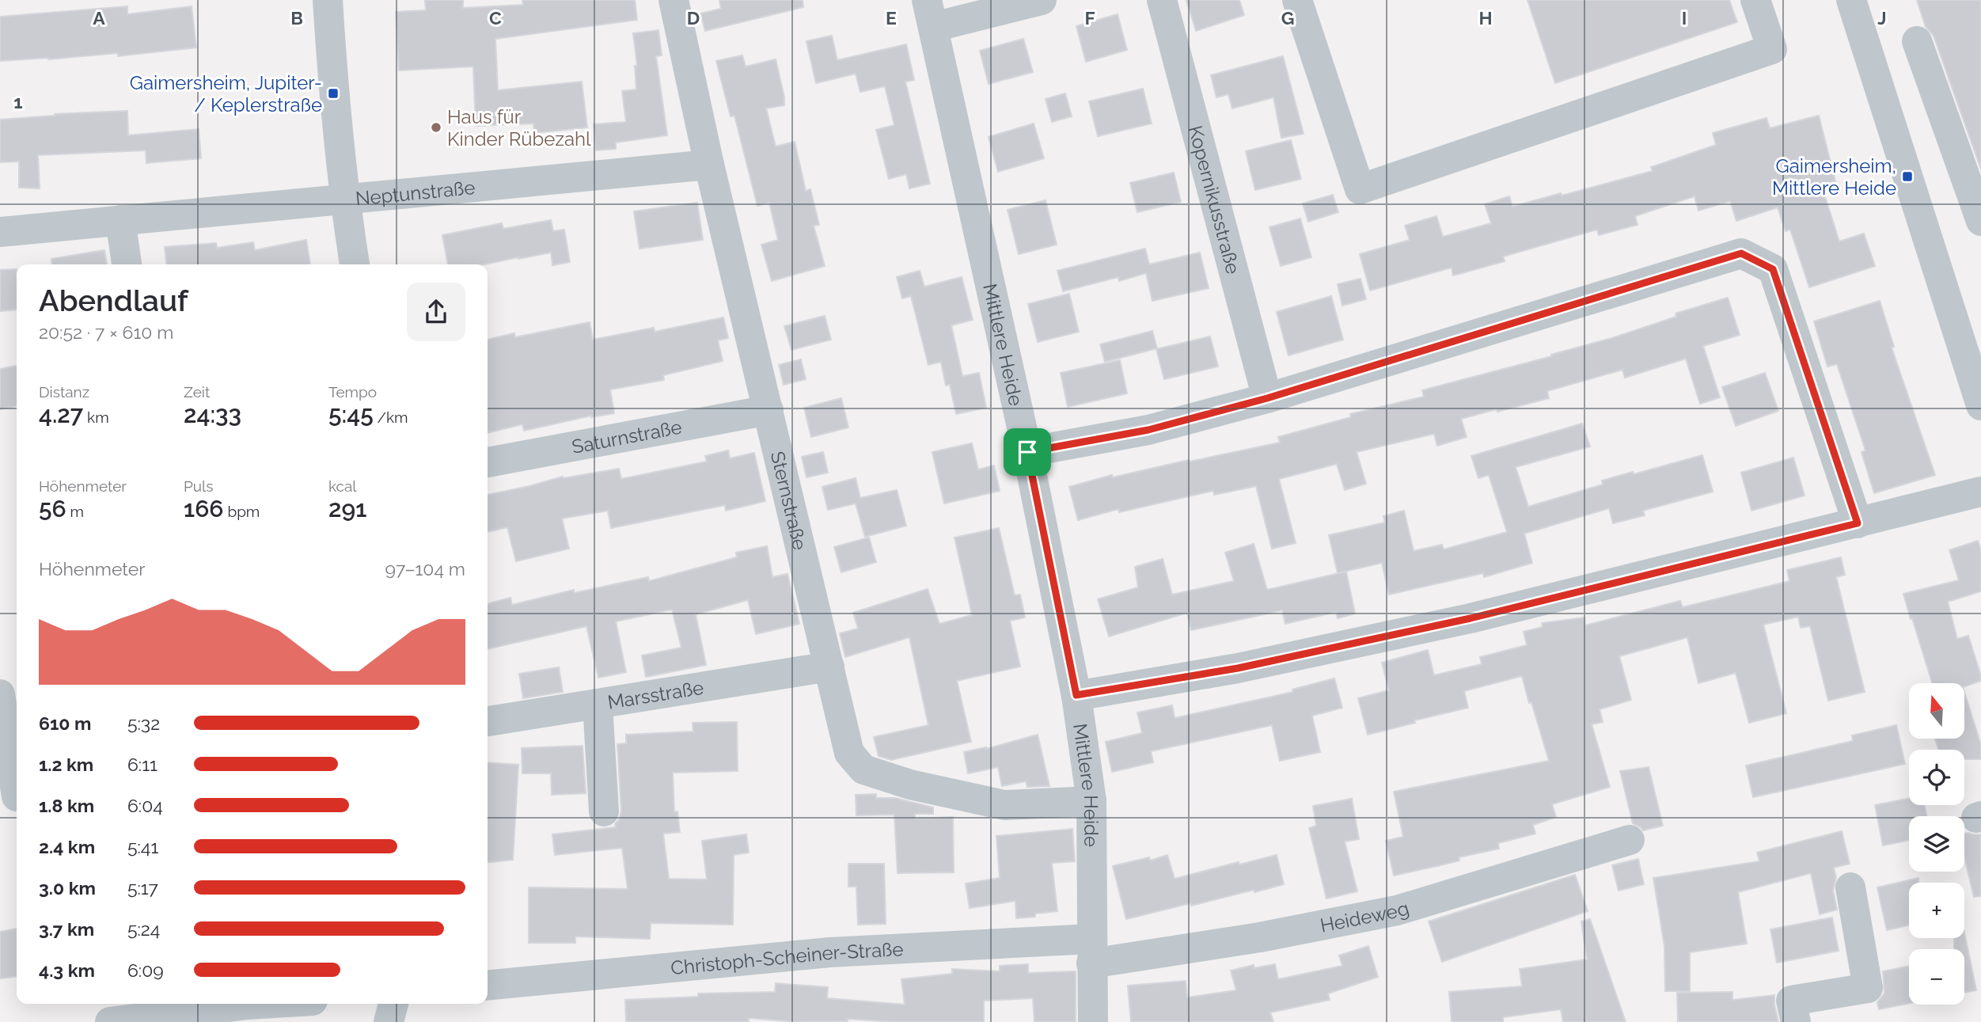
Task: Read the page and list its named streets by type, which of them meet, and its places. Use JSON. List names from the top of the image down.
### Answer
{
  "streets": {
    "street": [
      "Neptunstraße",
      "Kopernikusstraße",
      "Mittlere Heide",
      "Saturnstraße",
      "Sternstraße",
      "Marsstraße",
      "Heideweg",
      "Christoph-Scheiner-Straße"
    ]
  },
  "crossings": [
    ["Neptunstraße", "Sternstraße"],
    ["Mittlere Heide", "Sternstraße"],
    ["Mittlere Heide", "Heideweg"],
    ["Mittlere Heide", "Christoph-Scheiner-Straße"],
    ["Saturnstraße", "Sternstraße"],
    ["Sternstraße", "Marsstraße"],
    ["Heideweg", "Christoph-Scheiner-Straße"]
  ],
  "places": {
    "transit": ["Gaimersheim, Jupiter- / Keplerstraße", "Gaimersheim, Mittlere Heide"],
    "other": ["Haus für Kinder Rübezahl"]
  },
  "north": "top",
  "page": {
    "heading": ["Abendlauf", "20:52 · 7 × 610 m"],
    "stats": [
      ["Distanz", "4.27 km"],
      ["Zeit", "24:33"],
      ["Tempo", "5:45 /km"],
      ["Höhenmeter", "56 m"],
      ["Puls", "166 bpm"],
      ["kcal", "291"]
    ],
    "chart": ["Höhenmeter", "97–104 m"],
    "map_buttons": ["+", "−"],
    "list": [
      {
        "name": "610 m",
        "note": "5:32"
      },
      {
        "name": "1.2 km",
        "note": "6:11"
      },
      {
        "name": "1.8 km",
        "note": "6:04"
      },
      {
        "name": "2.4 km",
        "note": "5:41"
      },
      {
        "name": "3.0 km",
        "note": "5:17"
      },
      {
        "name": "3.7 km",
        "note": "5:24"
      },
      {
        "name": "4.3 km",
        "note": "6:09"
      }
    ]
  },
  "grid": {
    "columns": [
      "A",
      "B",
      "C",
      "D",
      "E",
      "F",
      "G",
      "H",
      "I",
      "J"
    ],
    "rows": ["1"]
  }
}
